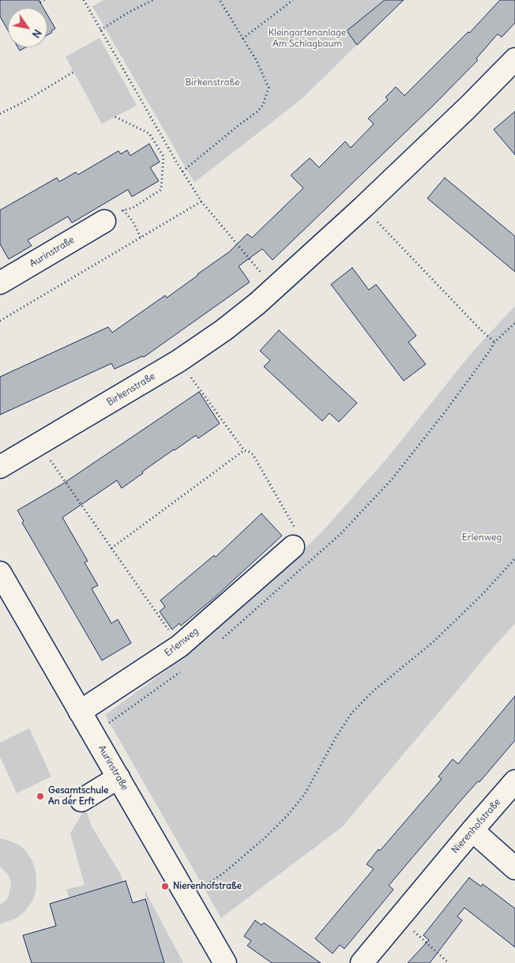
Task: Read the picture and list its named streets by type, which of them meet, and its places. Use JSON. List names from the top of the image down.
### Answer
{
  "streets": {
    "street": [
      "Aurinstraße",
      "Birkenstraße",
      "Erlenweg",
      "Nierenhofstraße"
    ]
  },
  "crossings": [
    ["Aurinstraße", "Erlenweg"]
  ],
  "parks": ["Kleingartenanlage Am Schlagbaum", "Birkenstraße", "Erlenweg"],
  "places": ["Gesamtschule An der Erft", "Nierenhofstraße"],
  "north": "bottom right"
}
